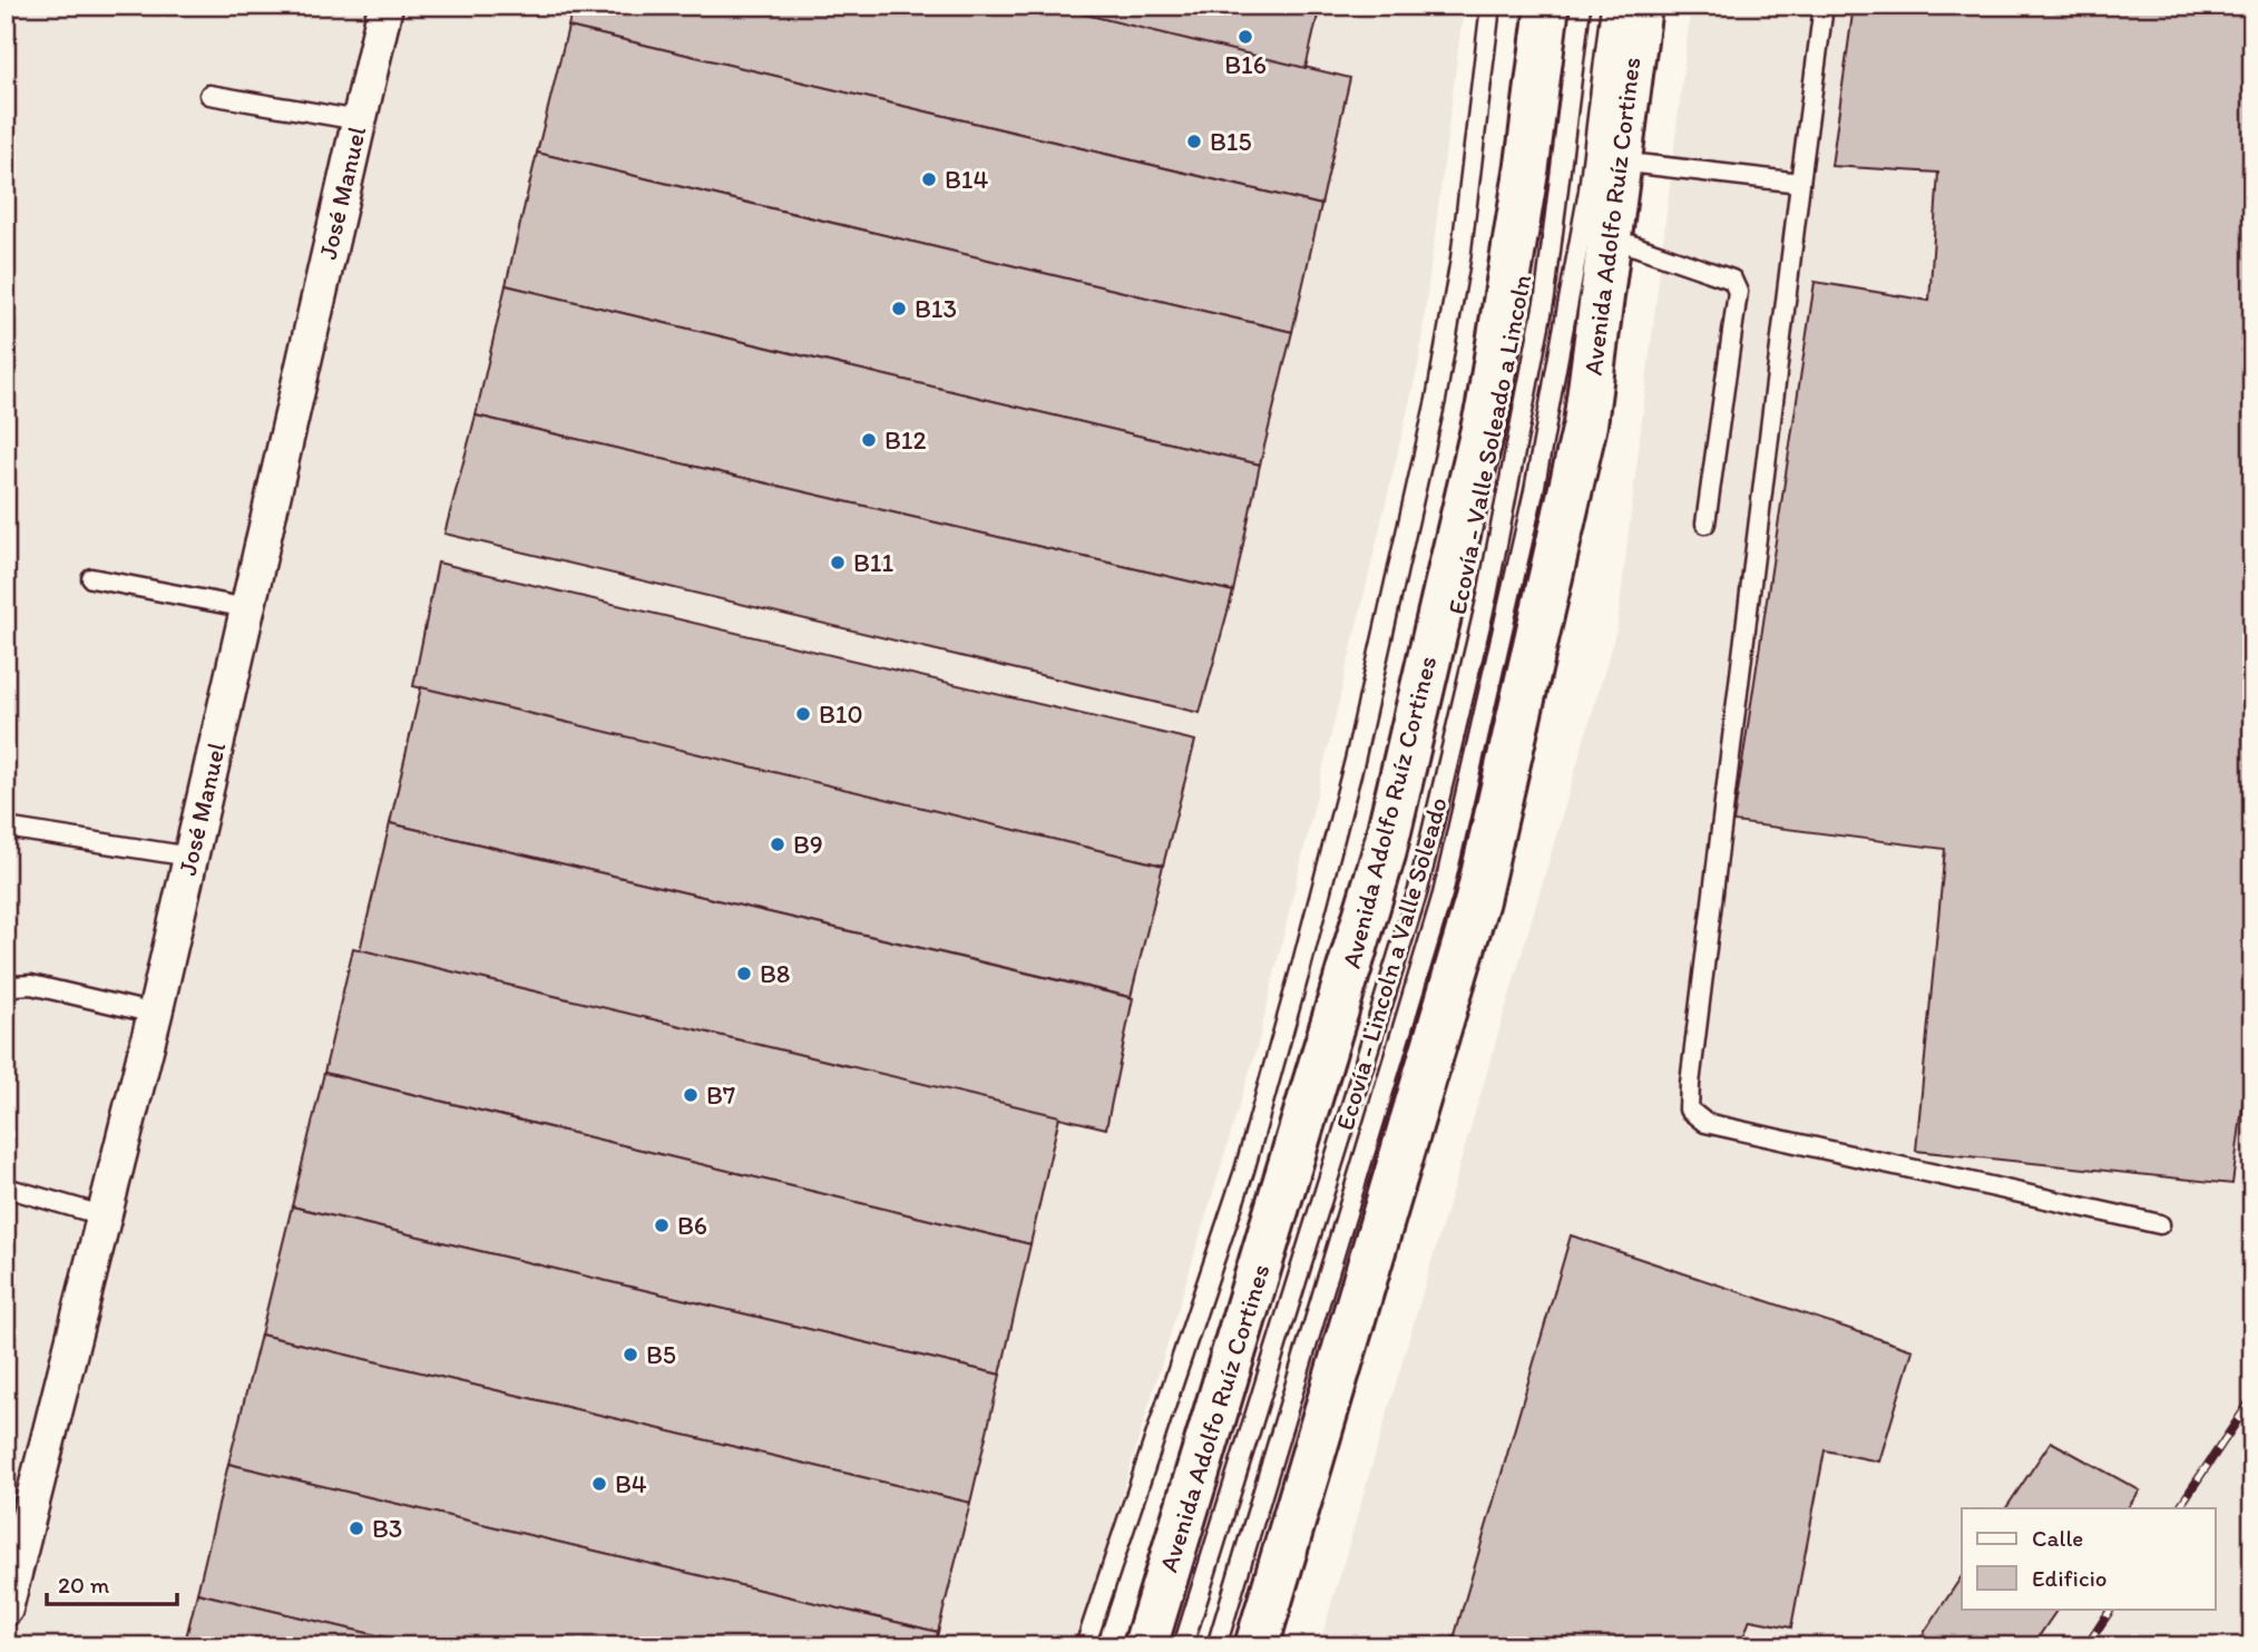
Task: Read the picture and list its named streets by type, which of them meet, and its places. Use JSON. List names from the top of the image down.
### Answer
{
  "streets": {
    "main road": ["Avenida Adolfo Ruíz Cortines"],
    "street": ["José Manuel"],
    "lane": ["Ecovía - Valle Soleado a Lincoln", "Ecovía - Lincoln a Valle Soleado"]
  },
  "places": [
    "B16",
    "B15",
    "B14",
    "B13",
    "B12",
    "B11",
    "B10",
    "B9",
    "B8",
    "B7",
    "B6",
    "B5",
    "B4",
    "B3"
  ],
  "legend": ["Calle", "Edificio"],
  "scale_bar": "20 m"
}
